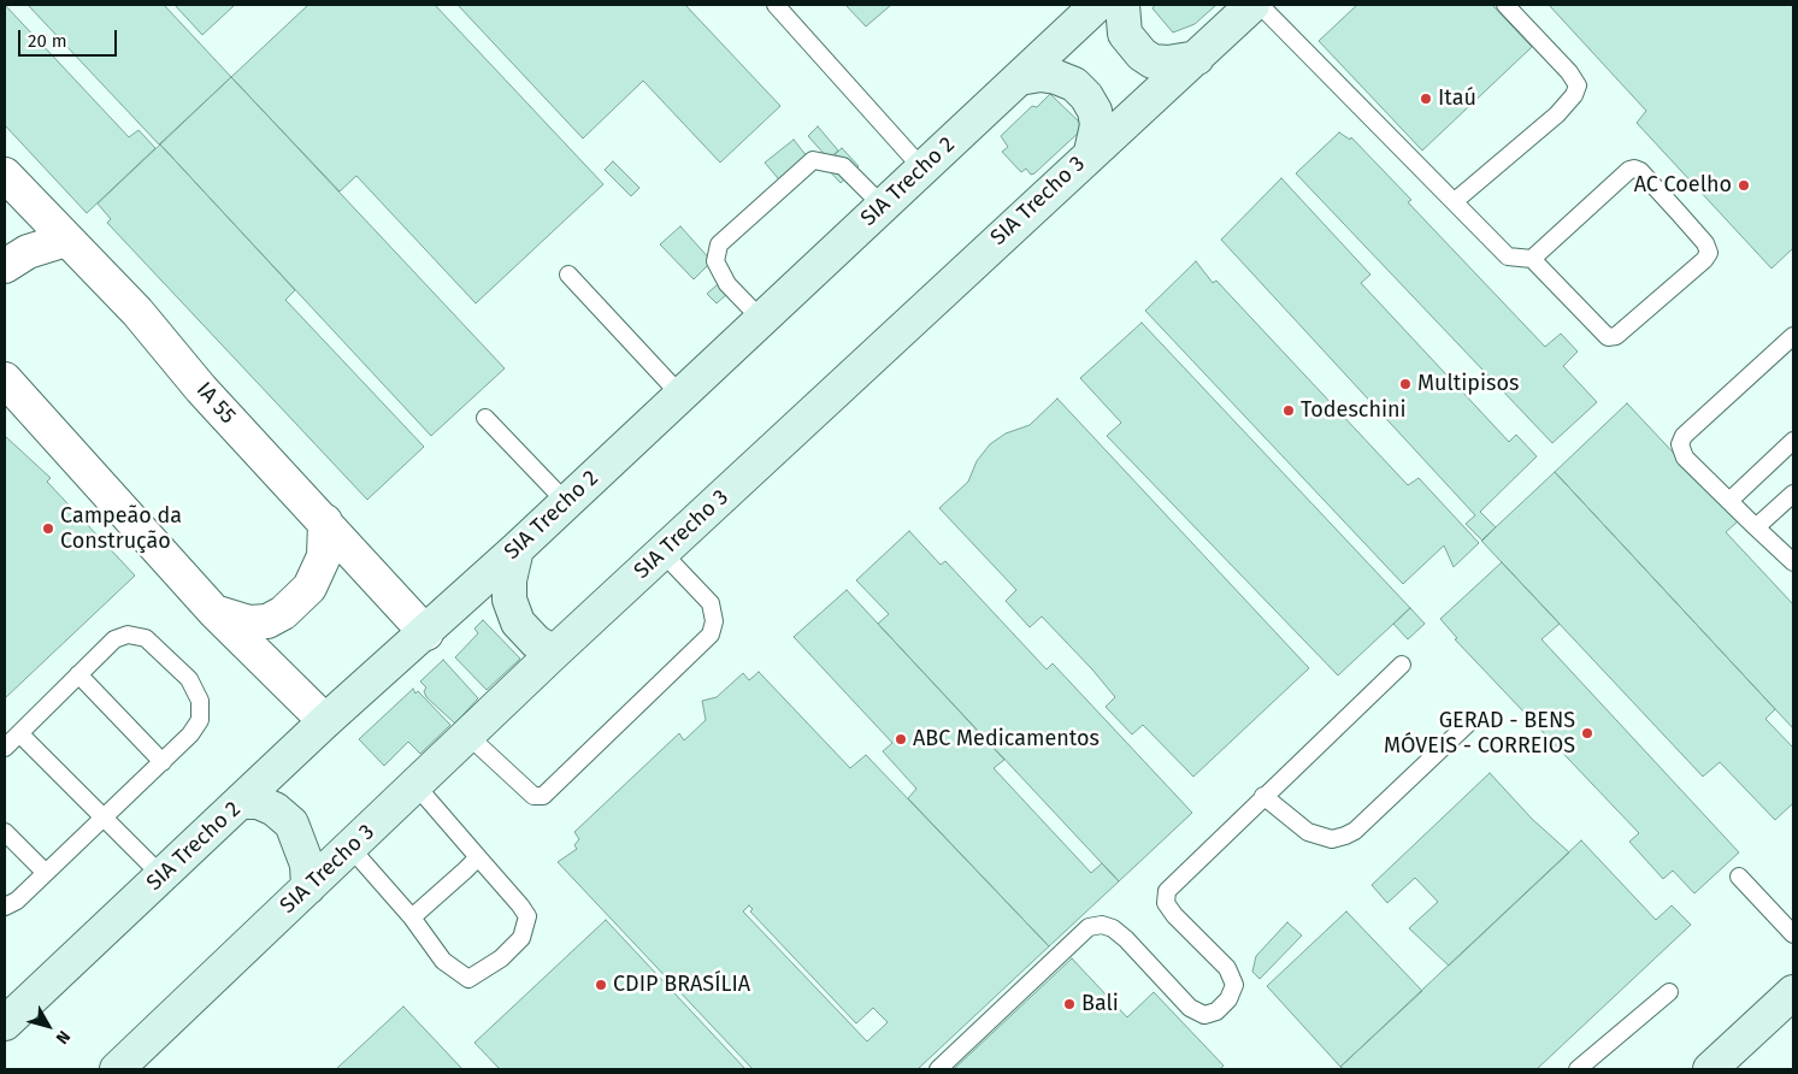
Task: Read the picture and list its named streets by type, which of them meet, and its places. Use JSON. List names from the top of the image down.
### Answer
{
  "streets": {
    "main road": ["SIA Trecho 2", "SIA Trecho 3"],
    "street": ["IA 55"]
  },
  "crossings": [
    ["SIA Trecho 2", "IA 55"]
  ],
  "places": [
    "Itaú",
    "AC Coelho",
    "Multipisos",
    "Todeschini",
    "Campeão da Construção",
    "GERAD - BENS MÓVEIS - CORREIOS",
    "ABC Medicamentos",
    "CDIP BRASÍLIA",
    "Bali"
  ],
  "scale_bar": "20 m",
  "north": "bottom right"
}
